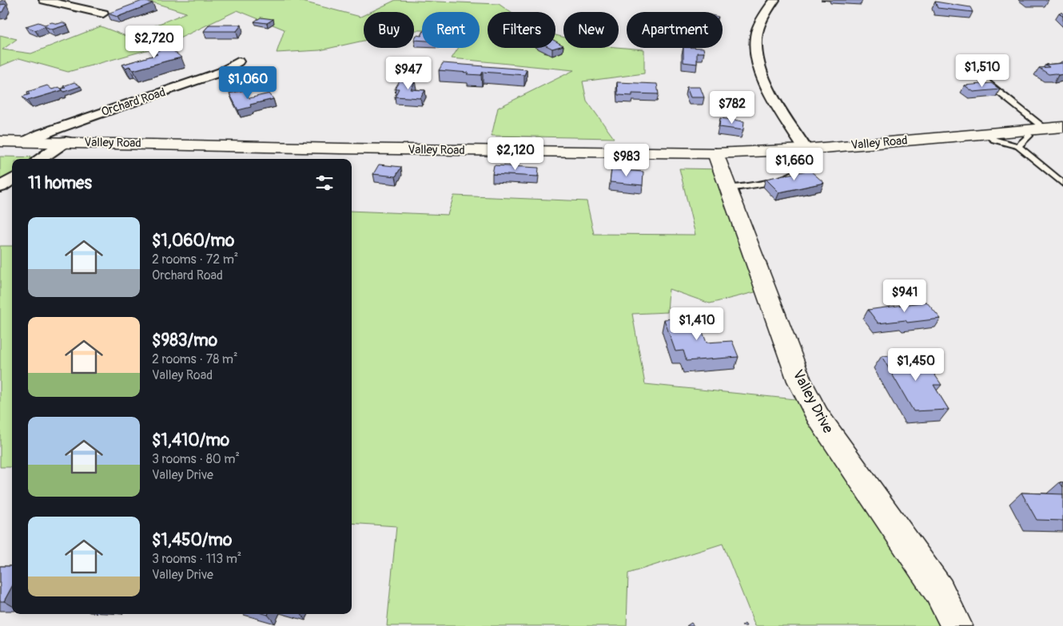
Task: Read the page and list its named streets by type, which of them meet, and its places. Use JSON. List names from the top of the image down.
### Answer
{
  "streets": {
    "main road": ["Valley Road", "Valley Drive"],
    "street": ["Orchard Road"]
  },
  "crossings": [
    ["Orchard Road", "Valley Road"],
    ["Valley Road", "Valley Drive"]
  ],
  "page": {
    "chip": [
      "Buy",
      "Rent",
      "Filters",
      "New",
      "Apartment"
    ],
    "price": [
      "$2,720",
      "$1,510",
      "$947",
      "$1,060",
      "$782",
      "$2,120",
      "$983",
      "$1,660",
      "$941",
      "$1,410",
      "$1,450"
    ],
    "heading": "11 homes",
    "list": [
      {
        "name": "$1,060/mo",
        "note": "2 rooms · 72 m² · Orchard Road"
      },
      {
        "name": "$983/mo",
        "note": "2 rooms · 78 m² · Valley Road"
      },
      {
        "name": "$1,410/mo",
        "note": "3 rooms · 80 m² · Valley Drive"
      },
      {
        "name": "$1,450/mo",
        "note": "3 rooms · 113 m² · Valley Drive"
      }
    ]
  }
}
